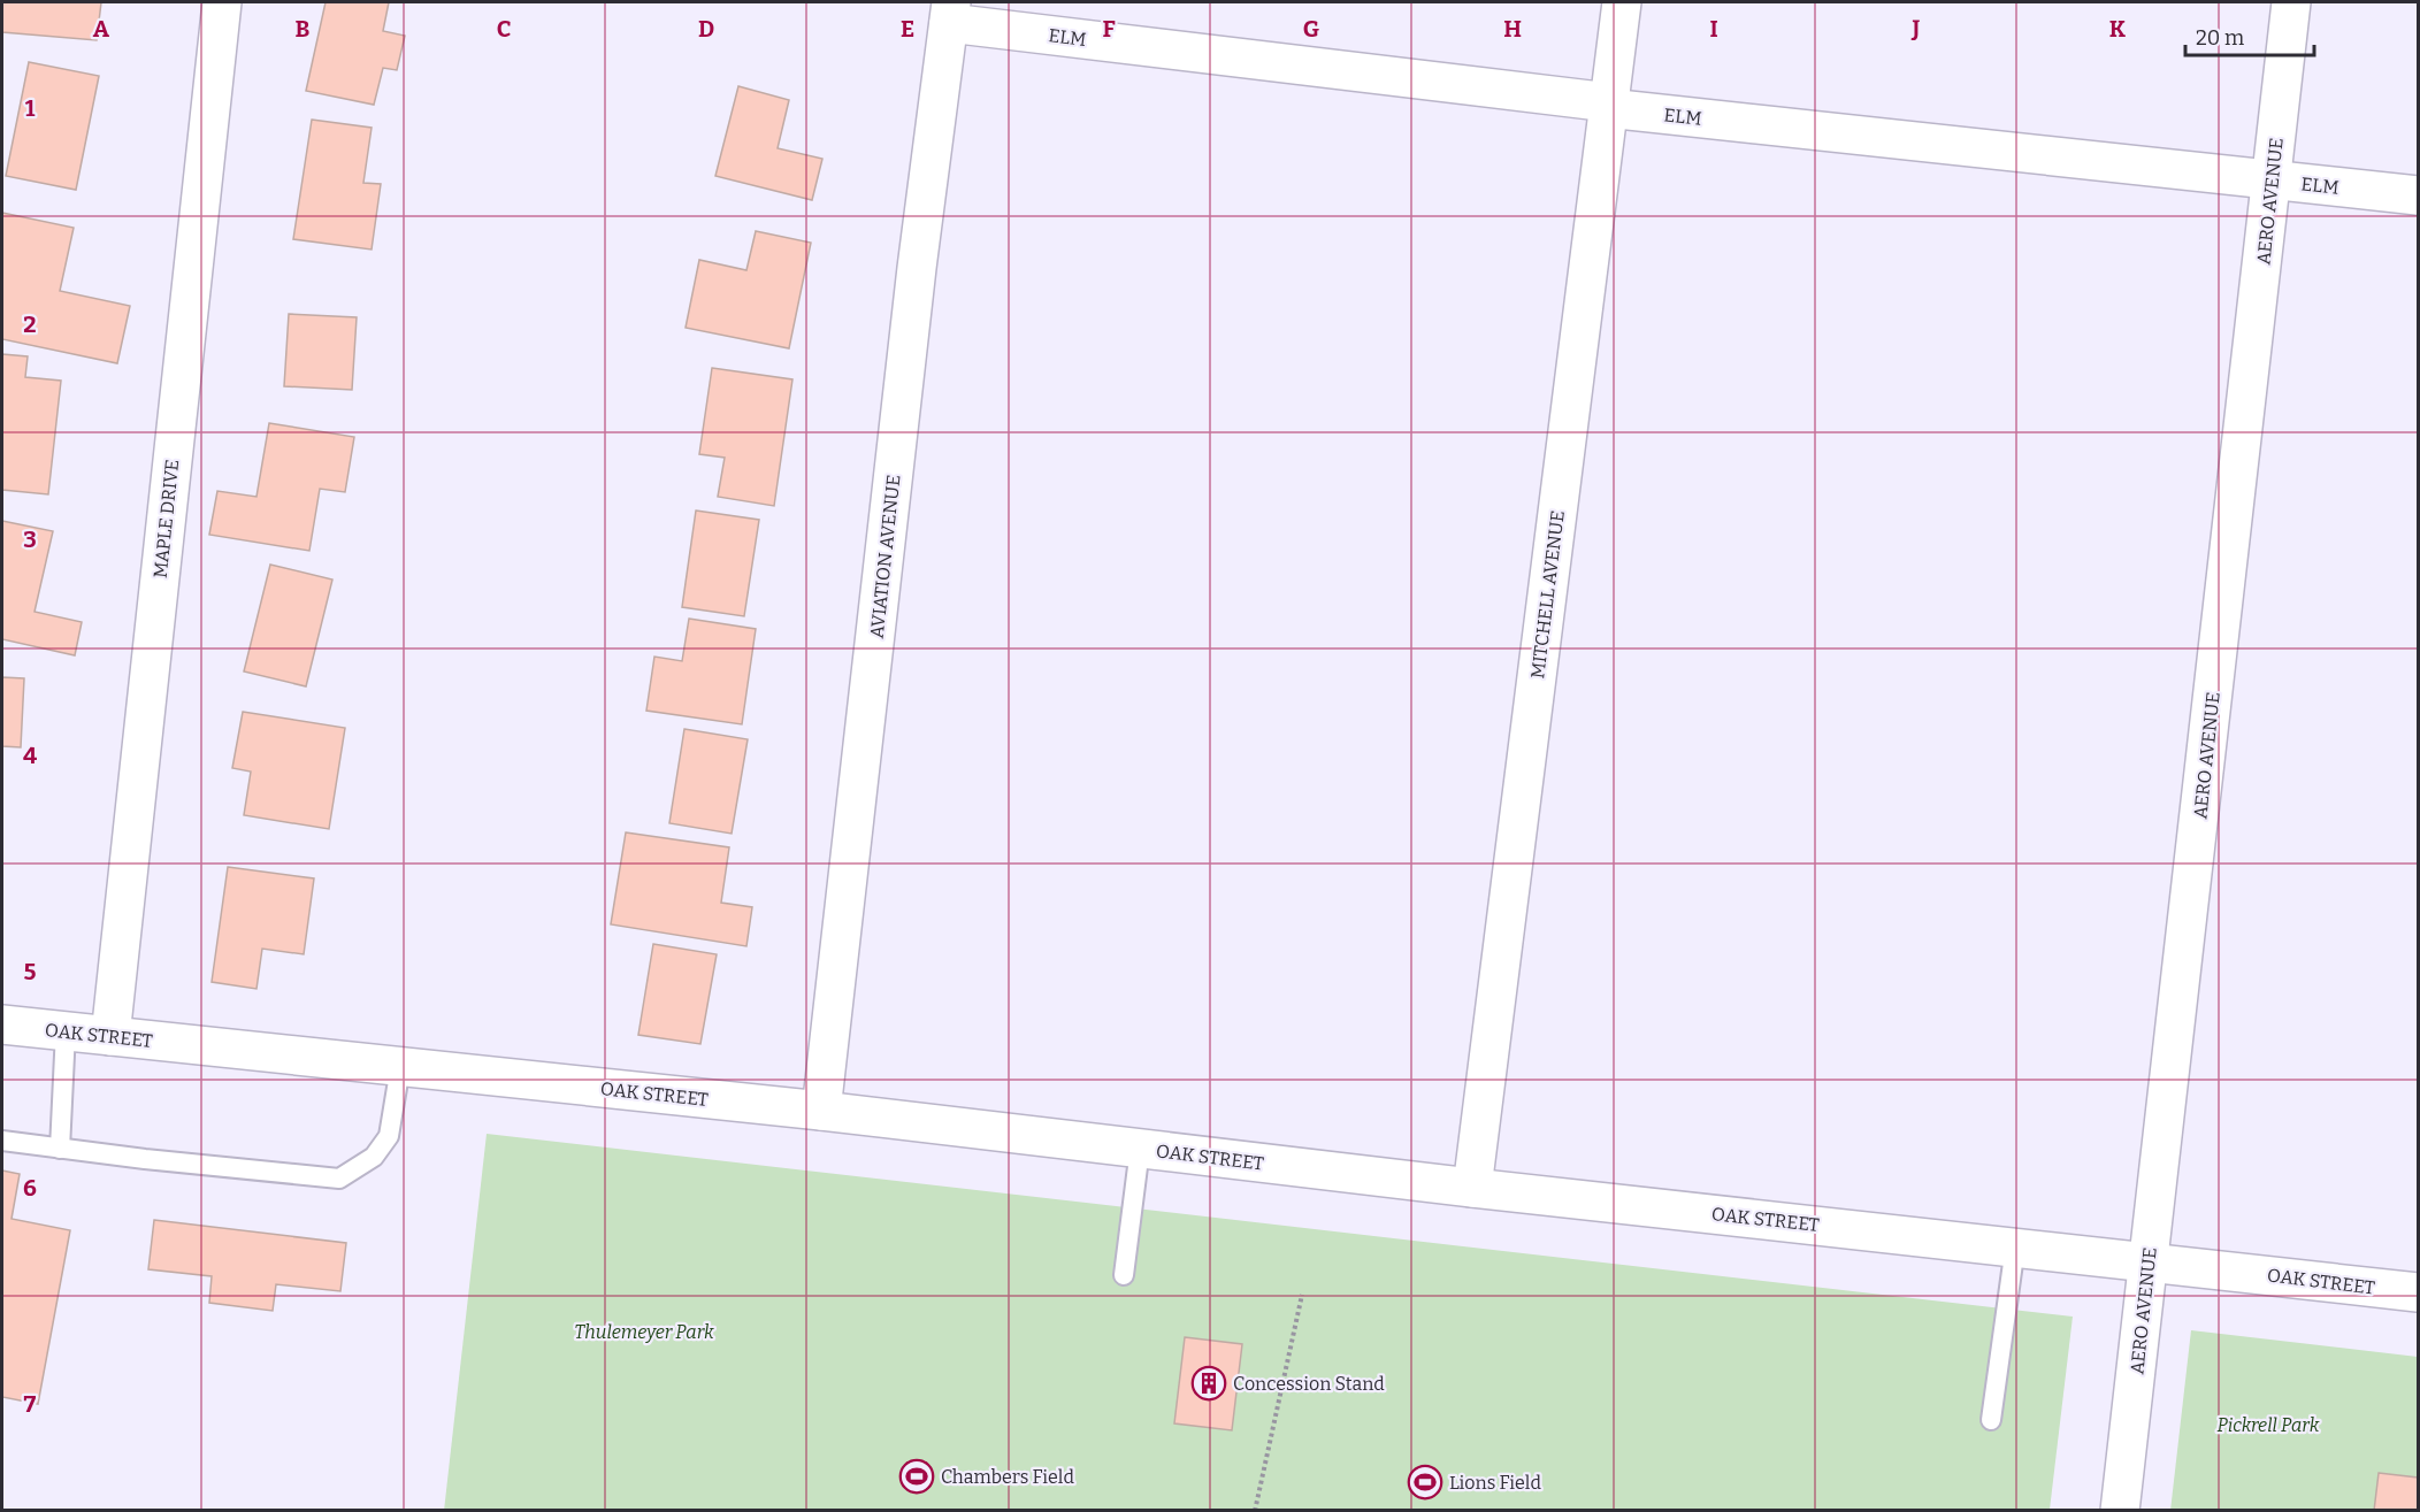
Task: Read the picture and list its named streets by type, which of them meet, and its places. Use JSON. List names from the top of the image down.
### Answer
{
  "streets": {
    "street": [
      "ELM",
      "AERO AVENUE",
      "MAPLE DRIVE",
      "AVIATION AVENUE",
      "MITCHELL AVENUE",
      "OAK STREET"
    ]
  },
  "crossings": [
    ["ELM", "AERO AVENUE"],
    ["ELM", "AVIATION AVENUE"],
    ["ELM", "MITCHELL AVENUE"],
    ["AERO AVENUE", "OAK STREET"],
    ["MAPLE DRIVE", "OAK STREET"],
    ["AVIATION AVENUE", "OAK STREET"],
    ["MITCHELL AVENUE", "OAK STREET"]
  ],
  "parks": ["Thulemeyer Park", "Pickrell Park"],
  "places": {
    "building": ["Concession Stand"],
    "sports": ["Chambers Field", "Lions Field"]
  },
  "scale_bar": "20 m",
  "grid": {
    "columns": [
      "A",
      "B",
      "C",
      "D",
      "E",
      "F",
      "G",
      "H",
      "I",
      "J",
      "K"
    ],
    "rows": [
      "1",
      "2",
      "3",
      "4",
      "5",
      "6",
      "7"
    ]
  }
}
